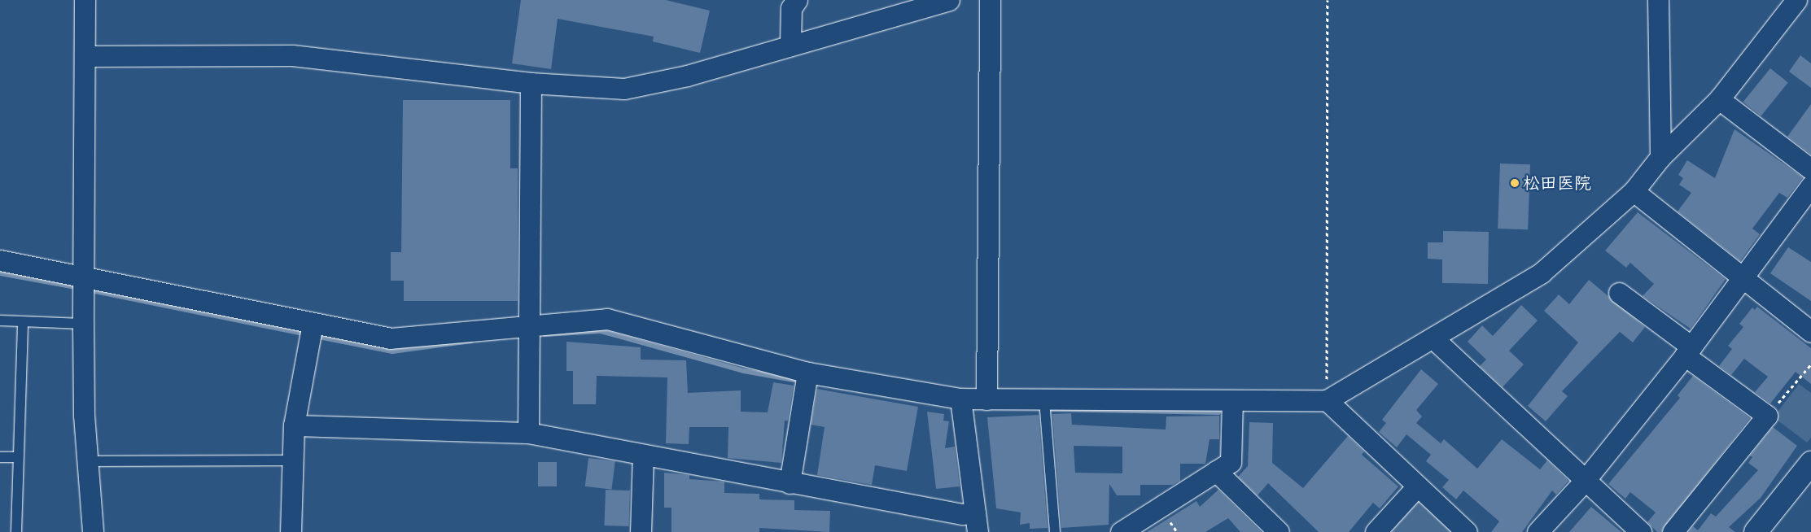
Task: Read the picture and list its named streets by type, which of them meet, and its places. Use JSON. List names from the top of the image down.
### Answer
{
  "places": ["松田医院"]
}
